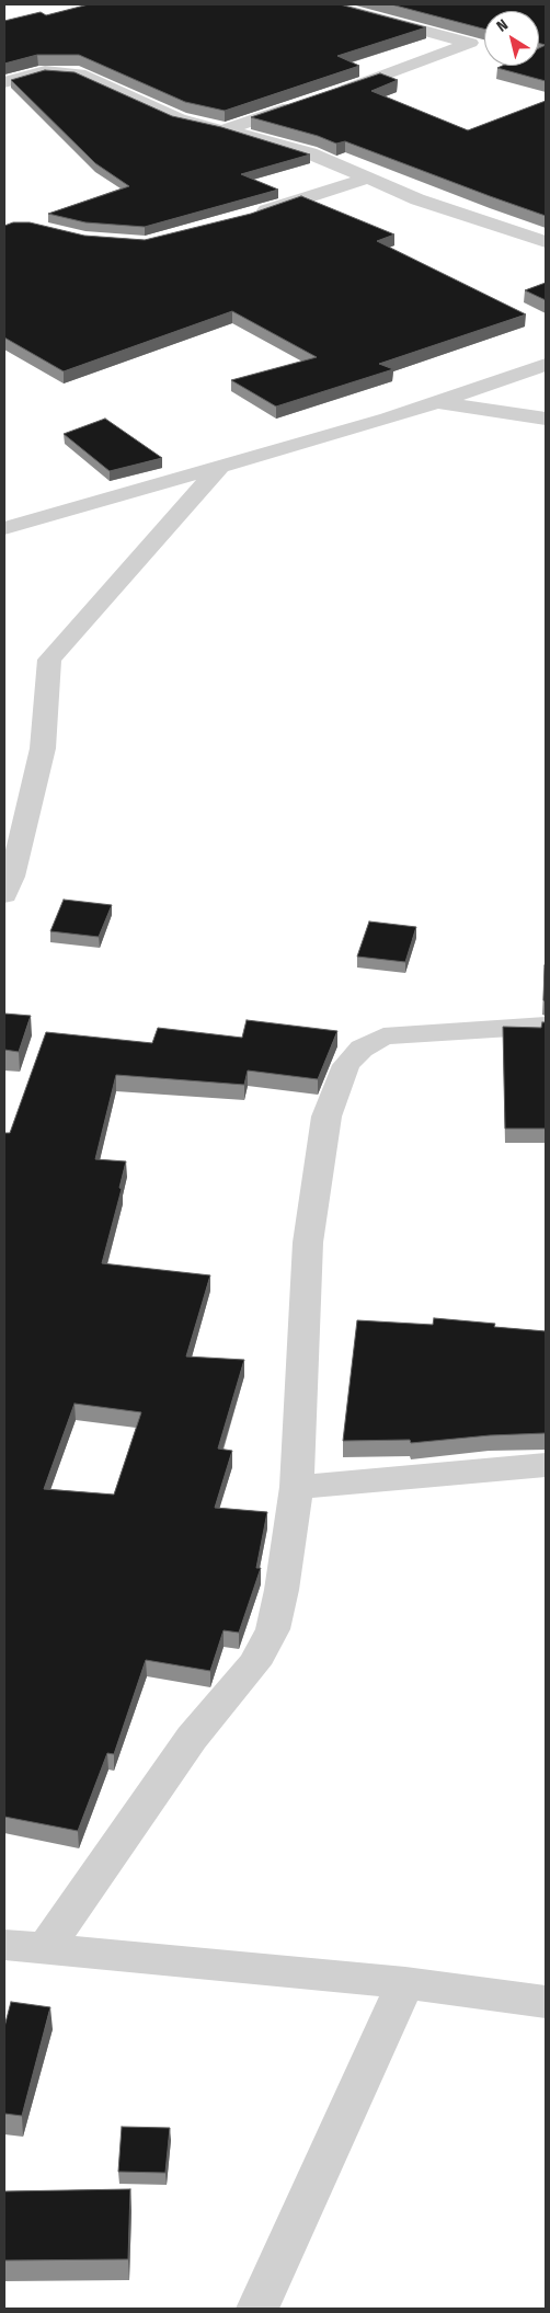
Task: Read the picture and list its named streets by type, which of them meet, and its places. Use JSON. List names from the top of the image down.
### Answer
{
  "north": "top left"
}
